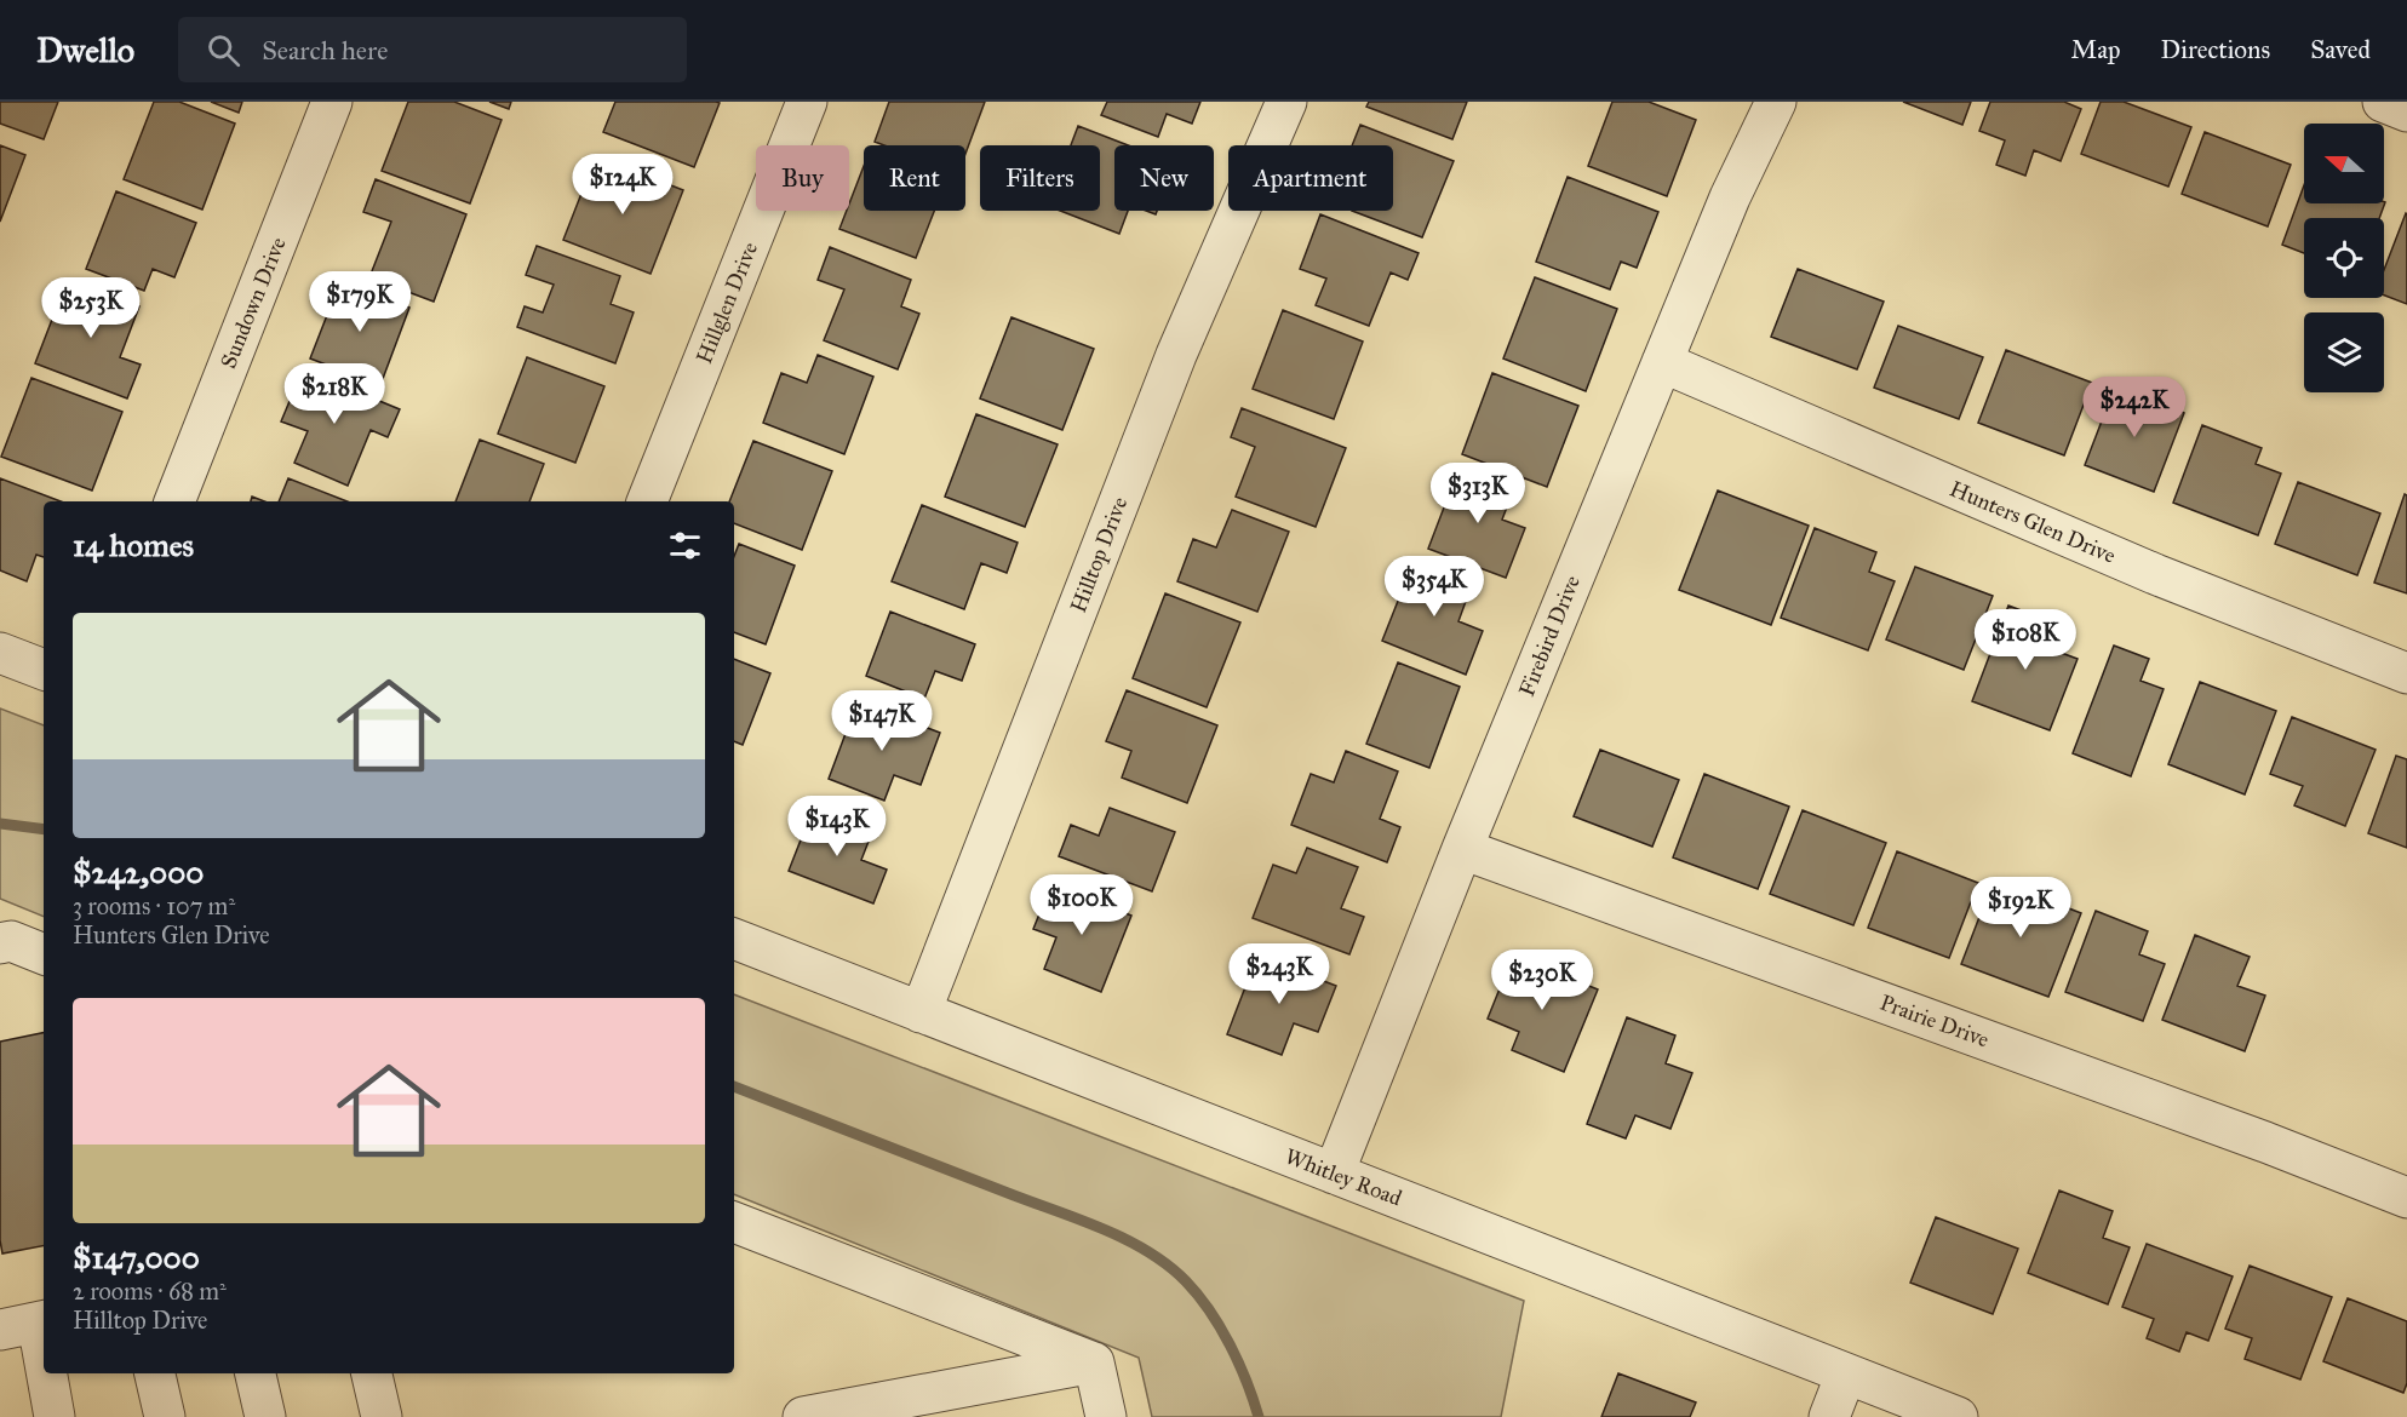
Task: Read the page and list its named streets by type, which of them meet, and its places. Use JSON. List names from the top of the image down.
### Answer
{
  "streets": {
    "street": [
      "Sundown Drive",
      "Hillglen Drive",
      "Hunters Glen Drive",
      "Hilltop Drive",
      "Firebird Drive",
      "Prairie Drive",
      "Whitley Road"
    ]
  },
  "crossings": [
    ["Hunters Glen Drive", "Firebird Drive"],
    ["Hilltop Drive", "Whitley Road"],
    ["Firebird Drive", "Prairie Drive"],
    ["Firebird Drive", "Whitley Road"]
  ],
  "north": "left",
  "page": {
    "header": "Dwello",
    "search": "Search here",
    "nav": ["Map", "Directions", "Saved"],
    "chip": [
      "Buy",
      "Rent",
      "Filters",
      "New",
      "Apartment"
    ],
    "price": [
      "$124K",
      "$179K",
      "$253K",
      "$218K",
      "$242K",
      "$313K",
      "$354K",
      "$108K",
      "$147K",
      "$143K",
      "$100K",
      "$192K",
      "$243K",
      "$230K"
    ],
    "heading": "14 homes",
    "list": [
      {
        "name": "$242,000",
        "note": "3 rooms · 107 m² · Hunters Glen Drive"
      },
      {
        "name": "$147,000",
        "note": "2 rooms · 68 m² · Hilltop Drive"
      }
    ]
  }
}
